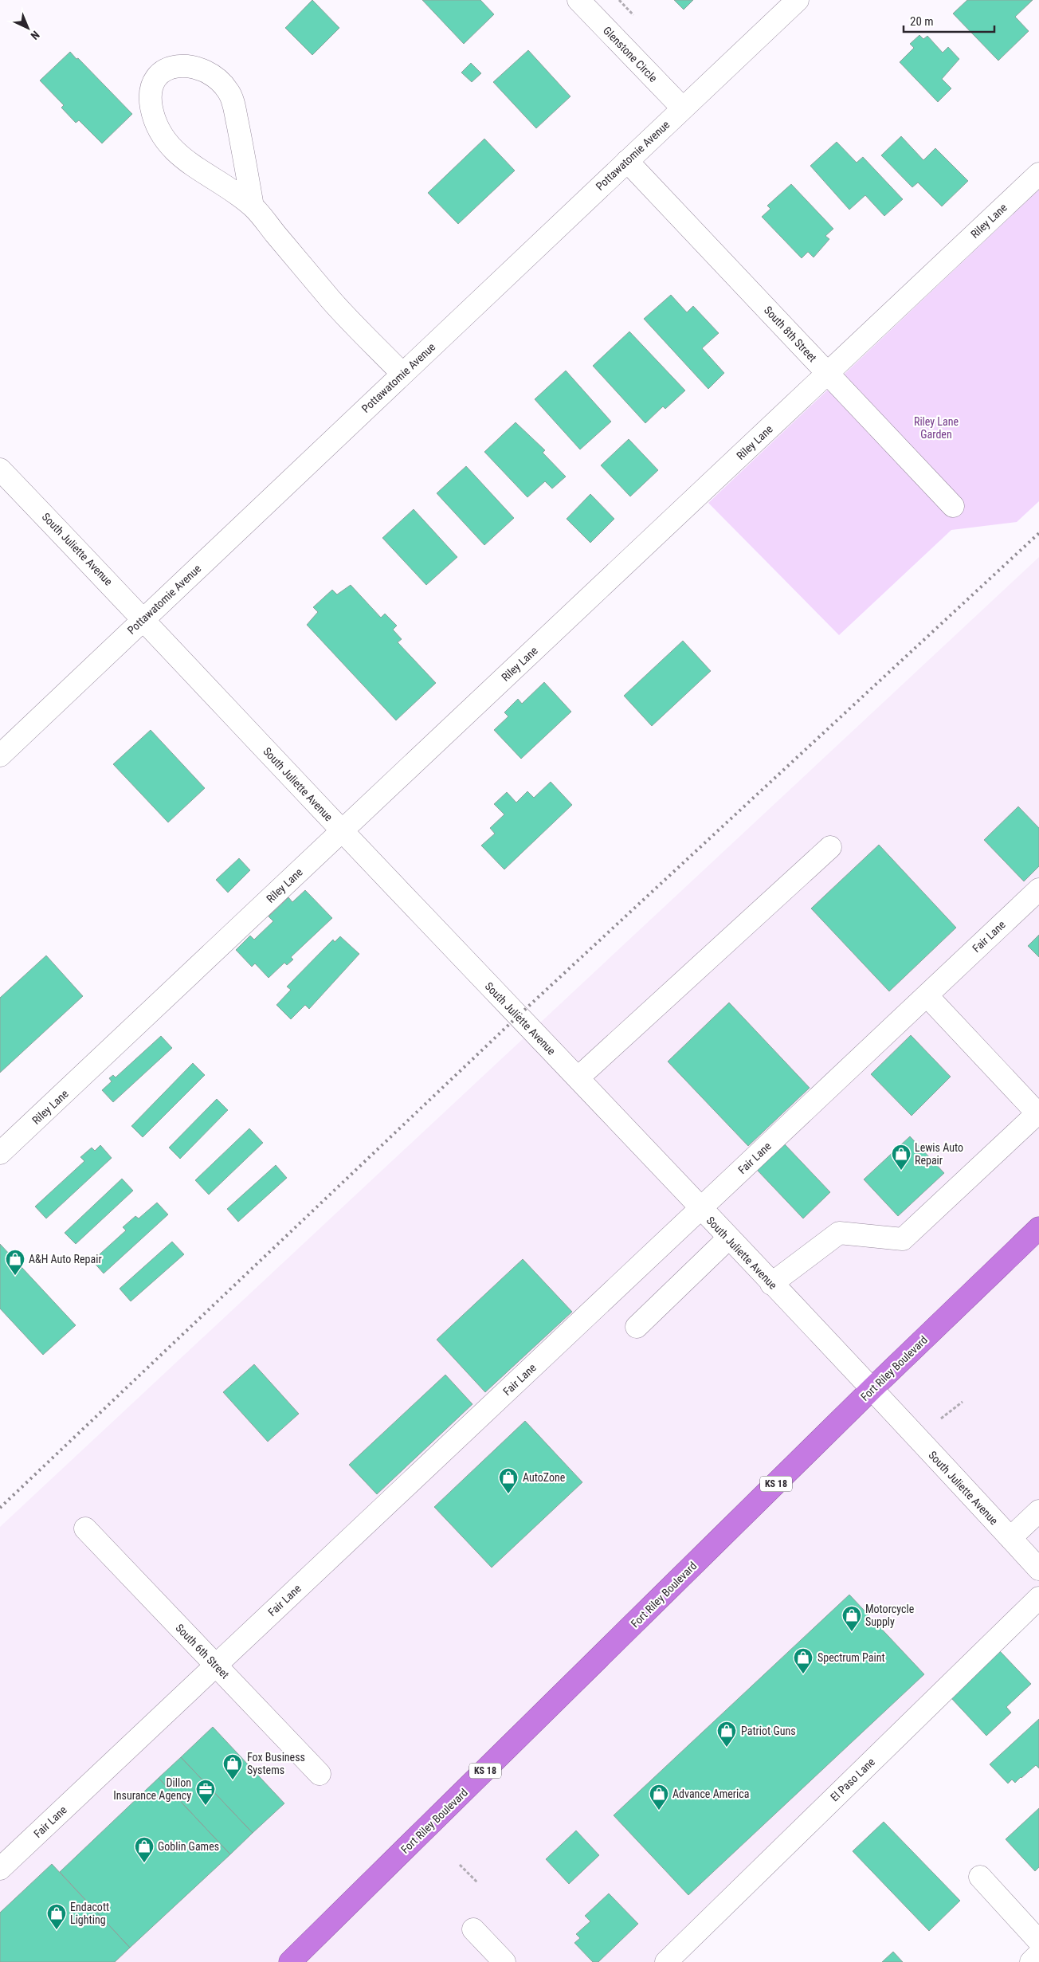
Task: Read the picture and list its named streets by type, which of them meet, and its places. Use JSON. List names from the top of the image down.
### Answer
{
  "streets": {
    "highway": ["Fort Riley Boulevard", "KS 18"],
    "street": [
      "Glenstone Circle",
      "Pottawatomie Avenue",
      "Riley Lane",
      "South 8th Street",
      "South Juliette Avenue",
      "Fair Lane",
      "South 6th Street",
      "El Paso Lane"
    ]
  },
  "crossings": [
    ["Glenstone Circle", "Pottawatomie Avenue"],
    ["Pottawatomie Avenue", "South 8th Street"],
    ["Pottawatomie Avenue", "South Juliette Avenue"],
    ["Riley Lane", "South 8th Street"],
    ["Riley Lane", "South Juliette Avenue"],
    ["South Juliette Avenue", "Fair Lane"],
    ["South Juliette Avenue", "Fort Riley Boulevard"],
    ["Fair Lane", "South 6th Street"]
  ],
  "parks": ["Riley Lane Garden"],
  "places": {
    "shop": [
      "Lewis Auto Repair",
      "A&H Auto Repair",
      "AutoZone",
      "Motorcycle Supply",
      "Spectrum Paint",
      "Patriot Guns",
      "Fox Business Systems",
      "Advance America",
      "Goblin Games",
      "Endacott Lighting"
    ],
    "office": ["Dillon Insurance Agency"]
  },
  "scale_bar": "20 m",
  "north": "bottom right"
}
